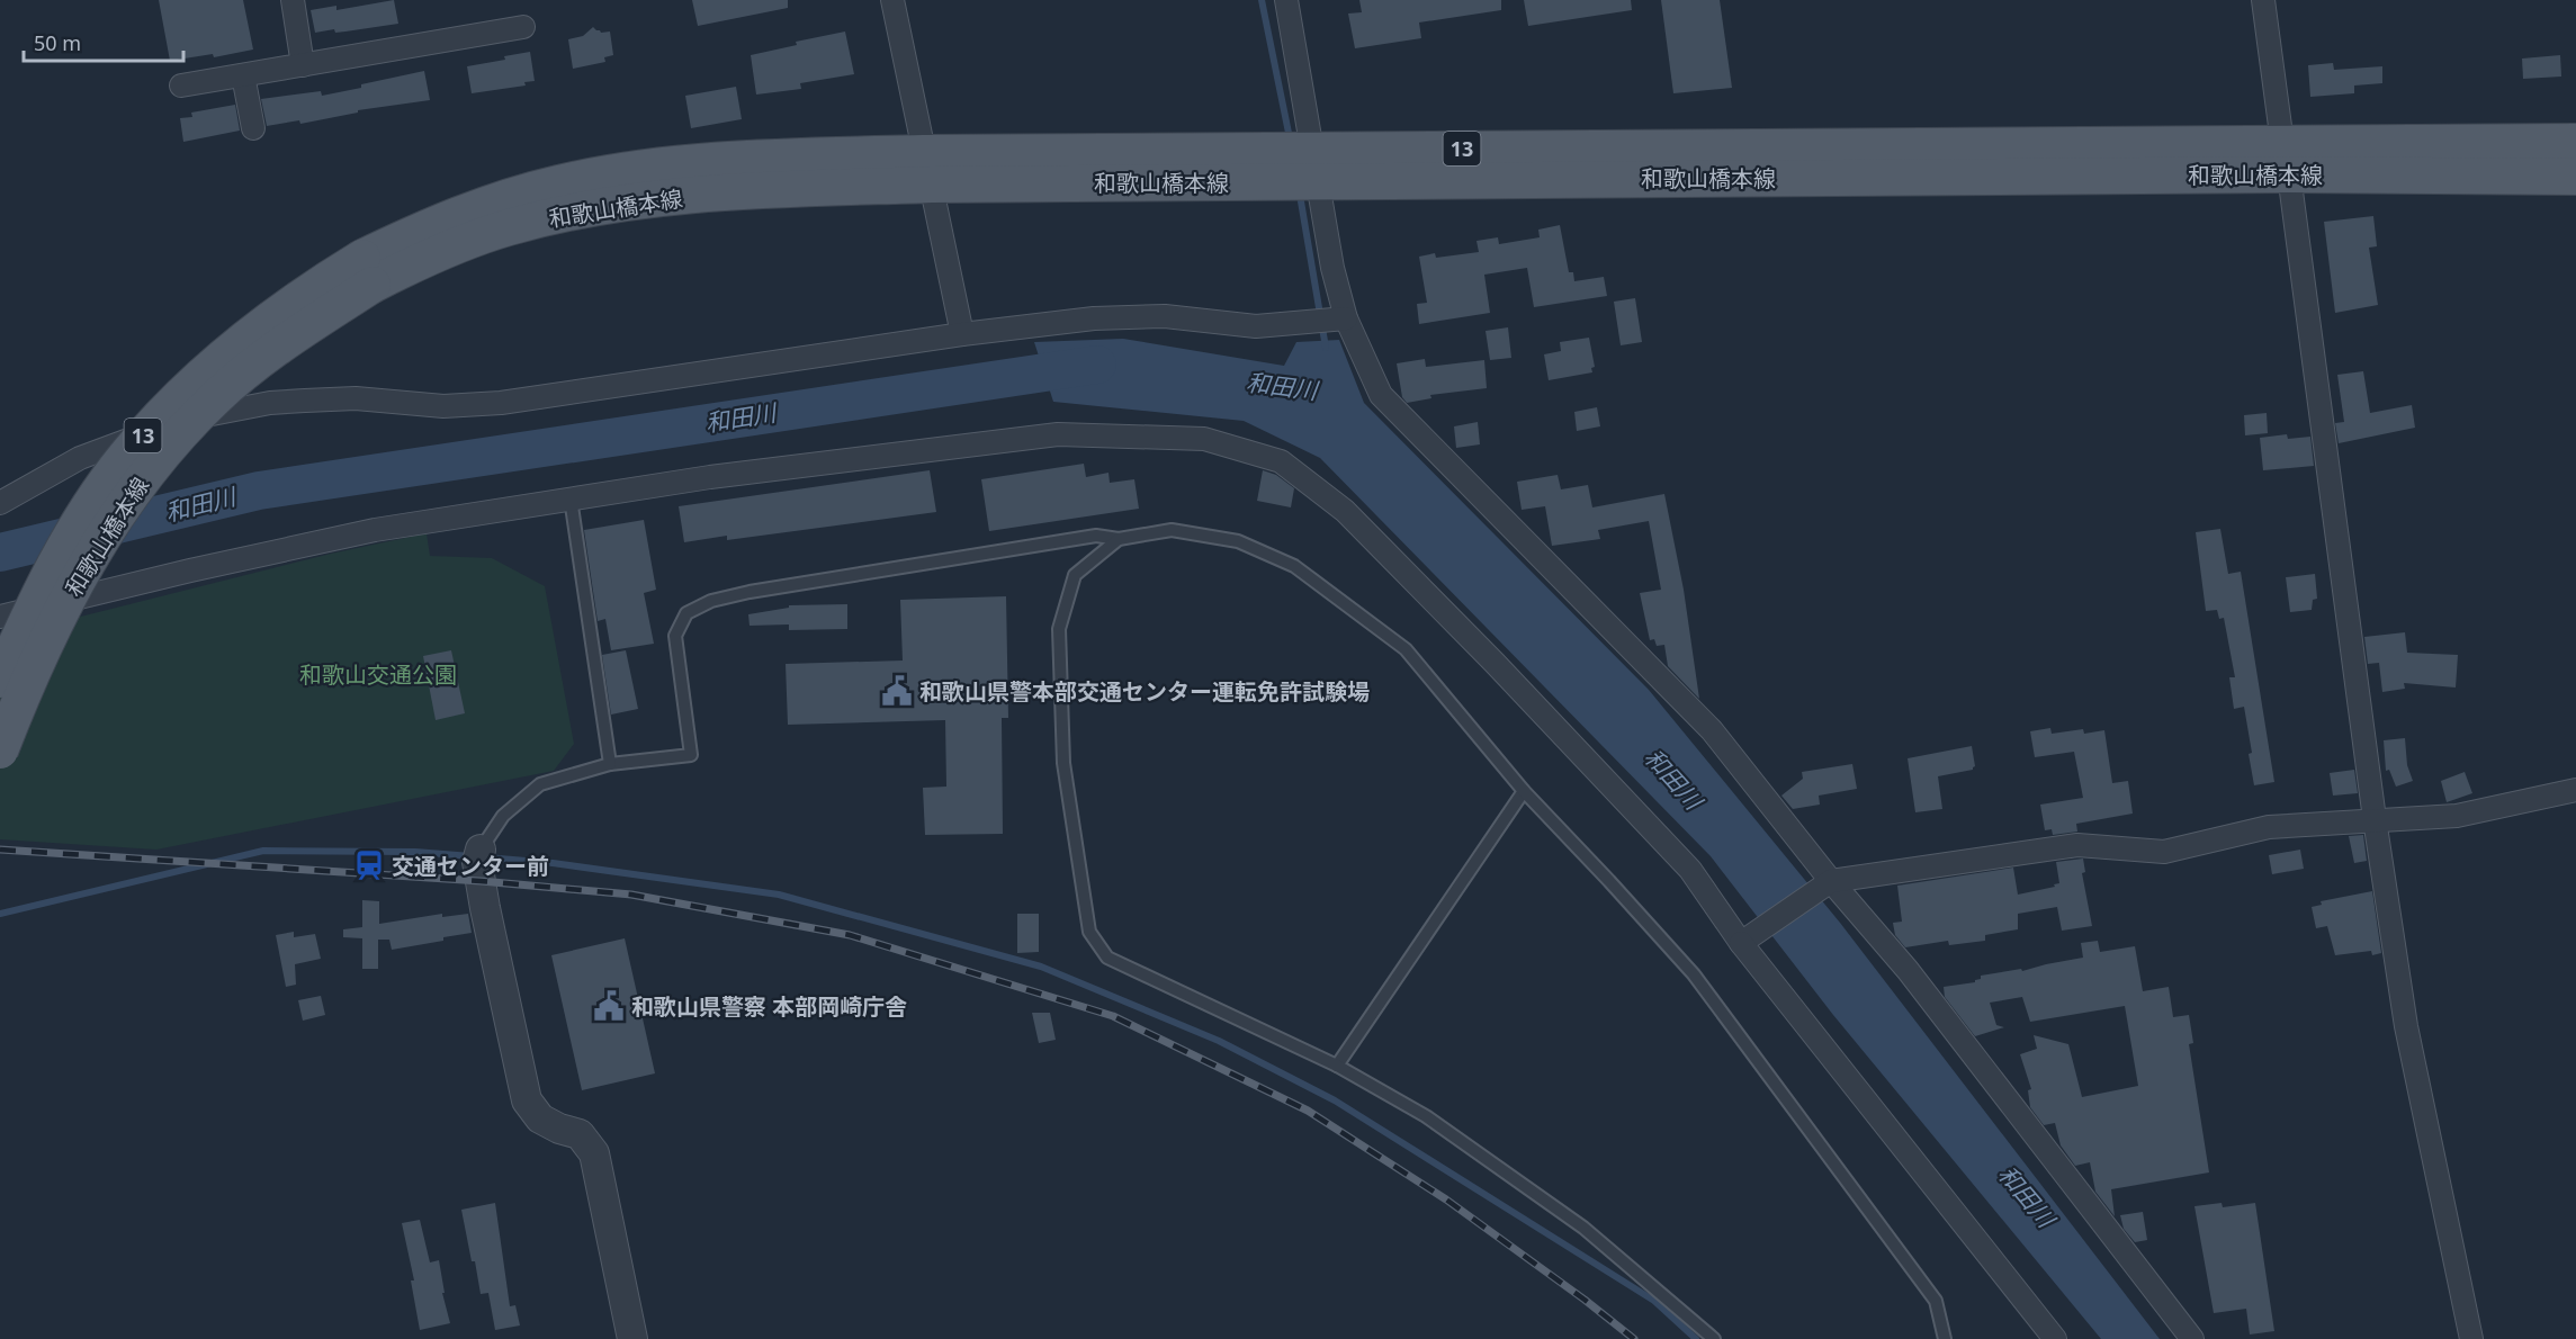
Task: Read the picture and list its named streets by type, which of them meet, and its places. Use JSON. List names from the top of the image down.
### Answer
{
  "streets": {
    "main road": ["13", "和歌山橋本線"]
  },
  "water": ["和田川"],
  "parks": ["和歌山交通公園"],
  "places": {
    "public building": ["和歌山県警本部交通センター運転免許試験場", "和歌山県警察 本部岡崎庁舎"],
    "station": ["交通センター前"]
  },
  "scale_bar": "50 m"
}
